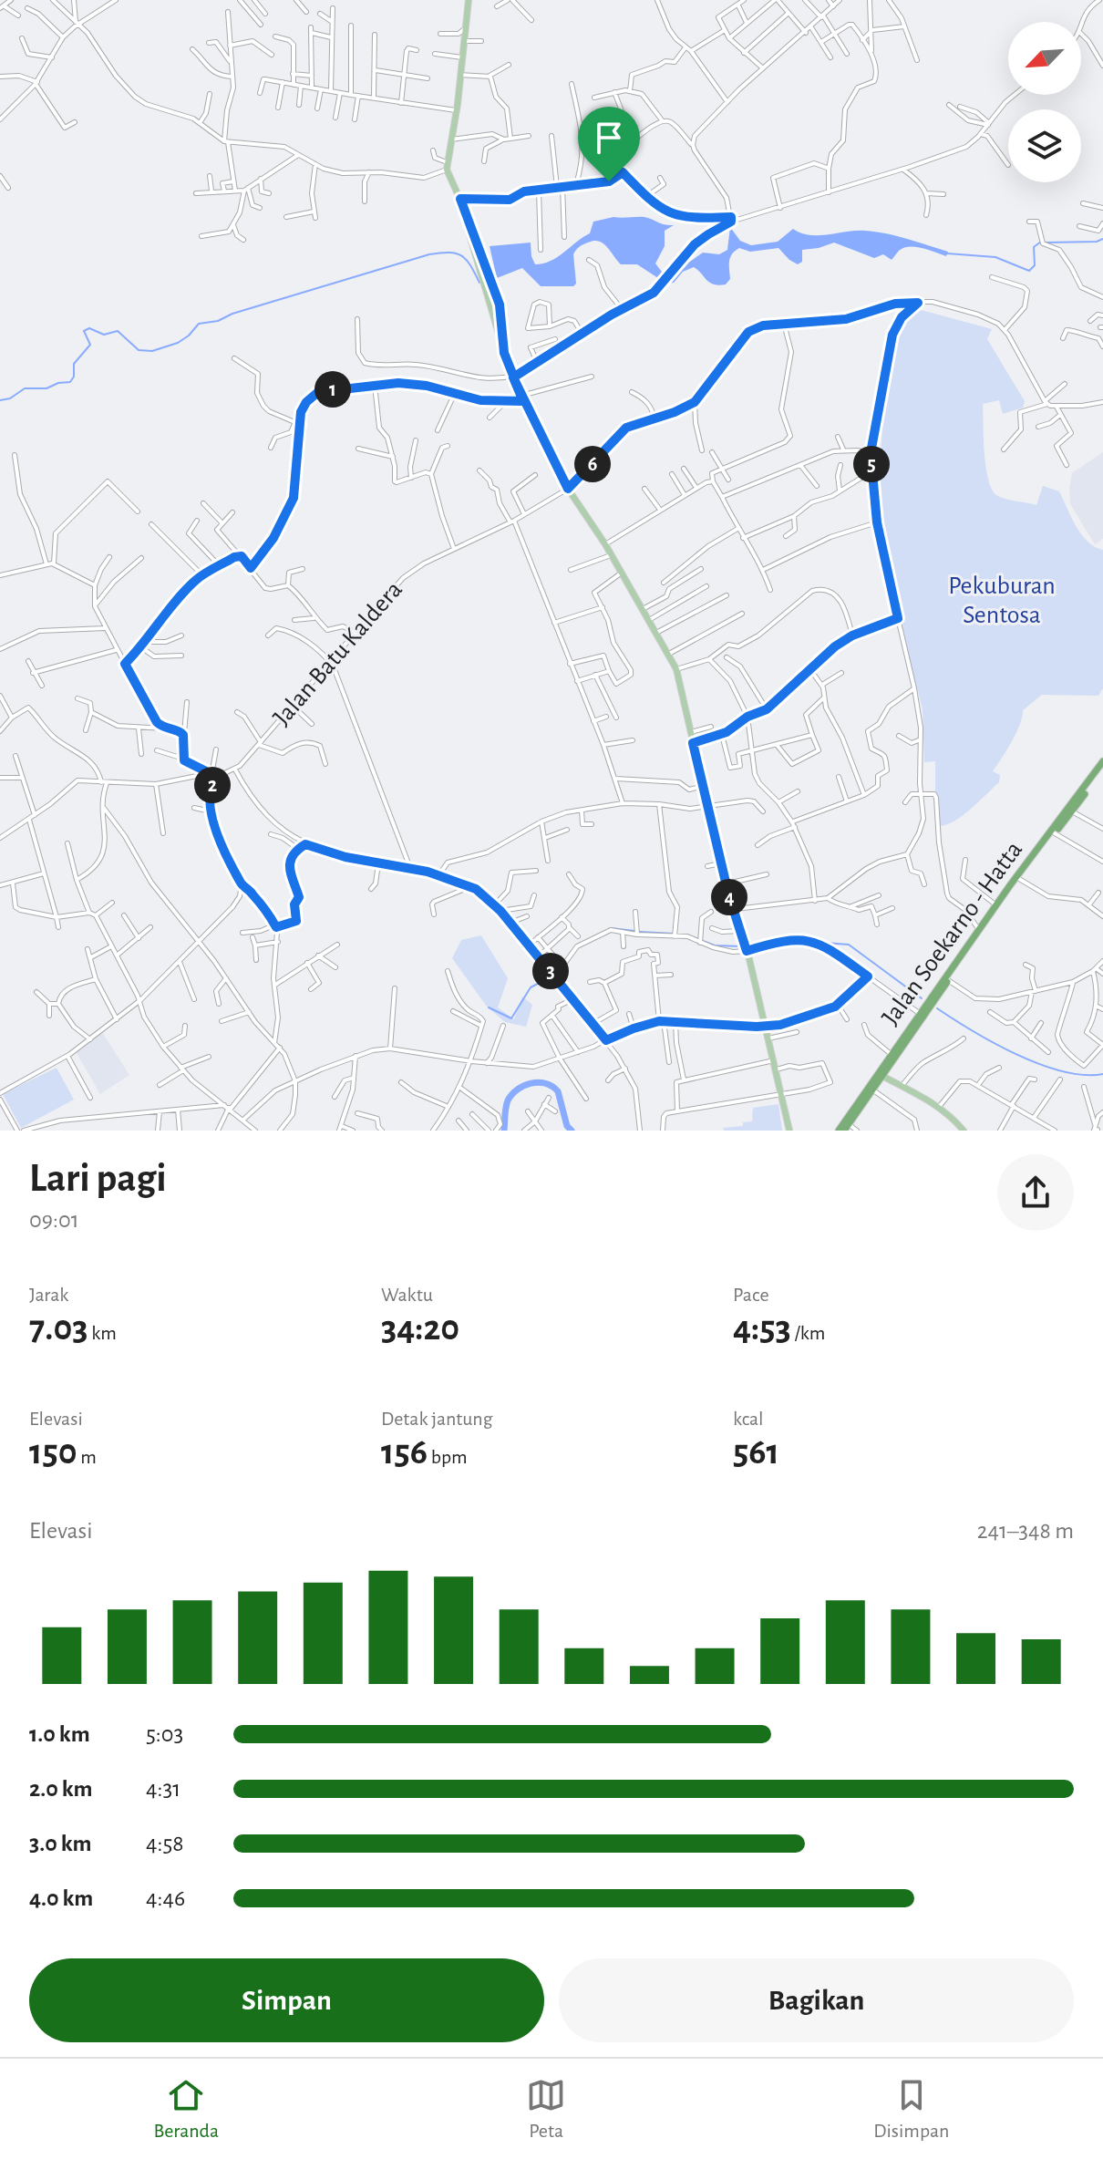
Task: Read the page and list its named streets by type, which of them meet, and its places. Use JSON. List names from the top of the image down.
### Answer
{
  "streets": {
    "highway": ["Jalan Soekarno - Hatta"],
    "street": ["Jalan Batu Kaldera"]
  },
  "parks": ["Pekuburan Sentosa"],
  "north": "bottom left",
  "page": {
    "pins": [
      "1",
      "5",
      "6",
      "2",
      "4",
      "3"
    ],
    "heading": ["Lari pagi", "09:01"],
    "stats": [
      ["Jarak", "7.03 km"],
      ["Waktu", "34:20"],
      ["Pace", "4:53 /km"],
      ["Elevasi", "150 m"],
      ["Detak jantung", "156 bpm"],
      ["kcal", "561"]
    ],
    "chart": ["Elevasi", "241–348 m"],
    "list": [
      {
        "name": "1.0 km",
        "note": "5:03"
      },
      {
        "name": "2.0 km",
        "note": "4:31"
      },
      {
        "name": "3.0 km",
        "note": "4:58"
      },
      {
        "name": "4.0 km",
        "note": "4:46"
      }
    ],
    "buttons": ["Simpan", "Bagikan"],
    "tabs": ["Beranda", "Peta", "Disimpan"]
  }
}
